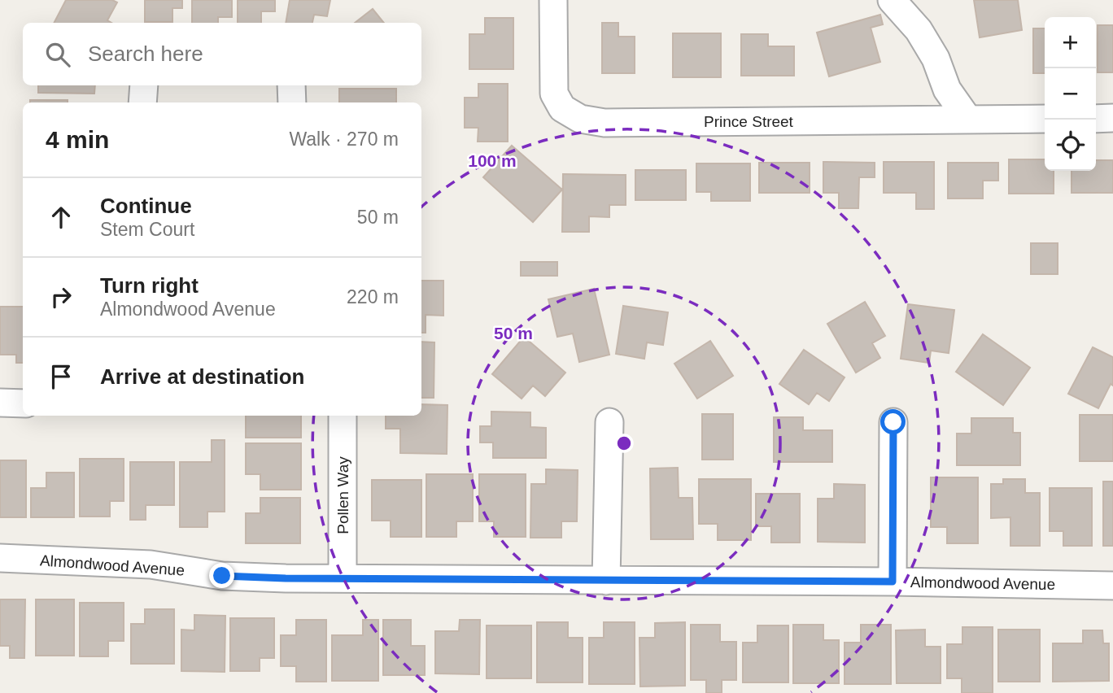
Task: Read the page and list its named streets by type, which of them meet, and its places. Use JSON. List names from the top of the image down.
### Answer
{
  "streets": {
    "street": ["Prince Street", "Pollen Way", "Almondwood Avenue"]
  },
  "crossings": [
    ["Pollen Way", "Almondwood Avenue"]
  ],
  "page": {
    "map_buttons": ["+", "−"],
    "search": "Search here",
    "heading": ["4 min", "Walk · 270 m"],
    "list": [
      ["Continue", "Stem Court", "50 m"],
      ["Turn right", "Almondwood Avenue", "220 m"],
      "Arrive at destination"
    ]
  },
  "rings": ["100 m", "50 m"]
}
